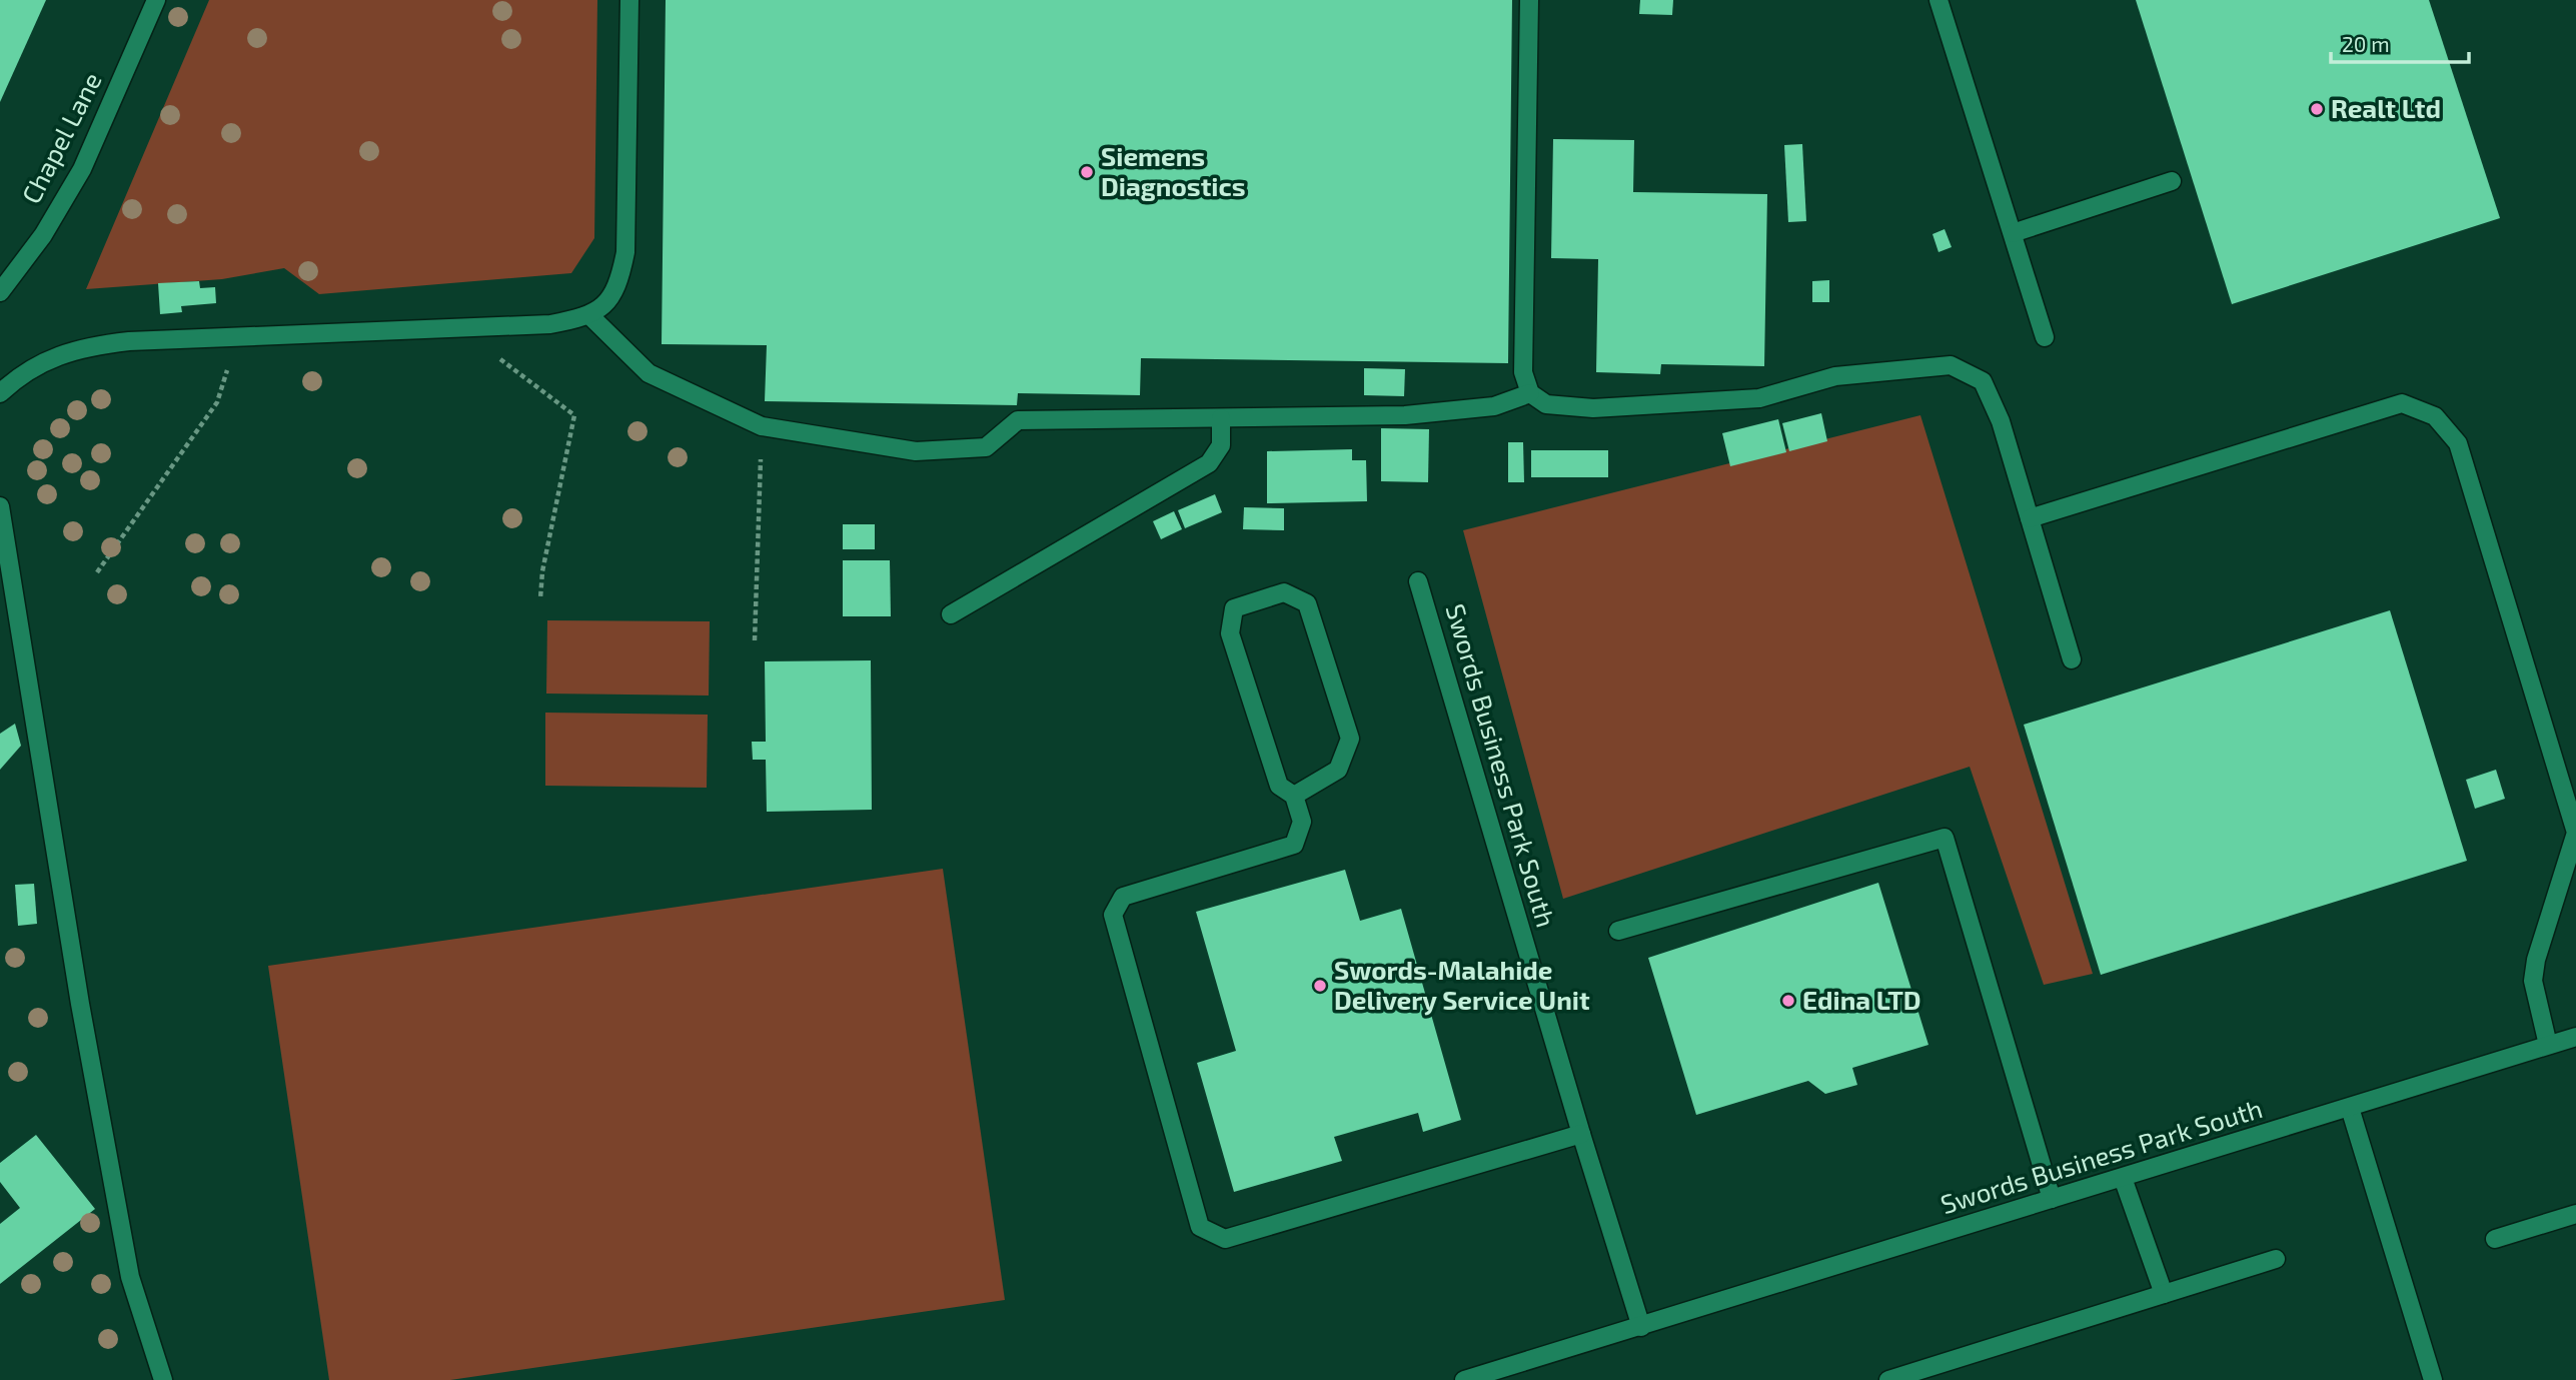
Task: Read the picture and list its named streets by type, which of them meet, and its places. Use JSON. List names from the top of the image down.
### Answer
{
  "streets": {
    "street": ["Chapel Lane", "Swords Business Park South"]
  },
  "places": [
    "Realt Ltd",
    "Siemens Diagnostics",
    "Swords-Malahide Delivery Service Unit",
    "Edina LTD"
  ],
  "scale_bar": "20 m"
}
